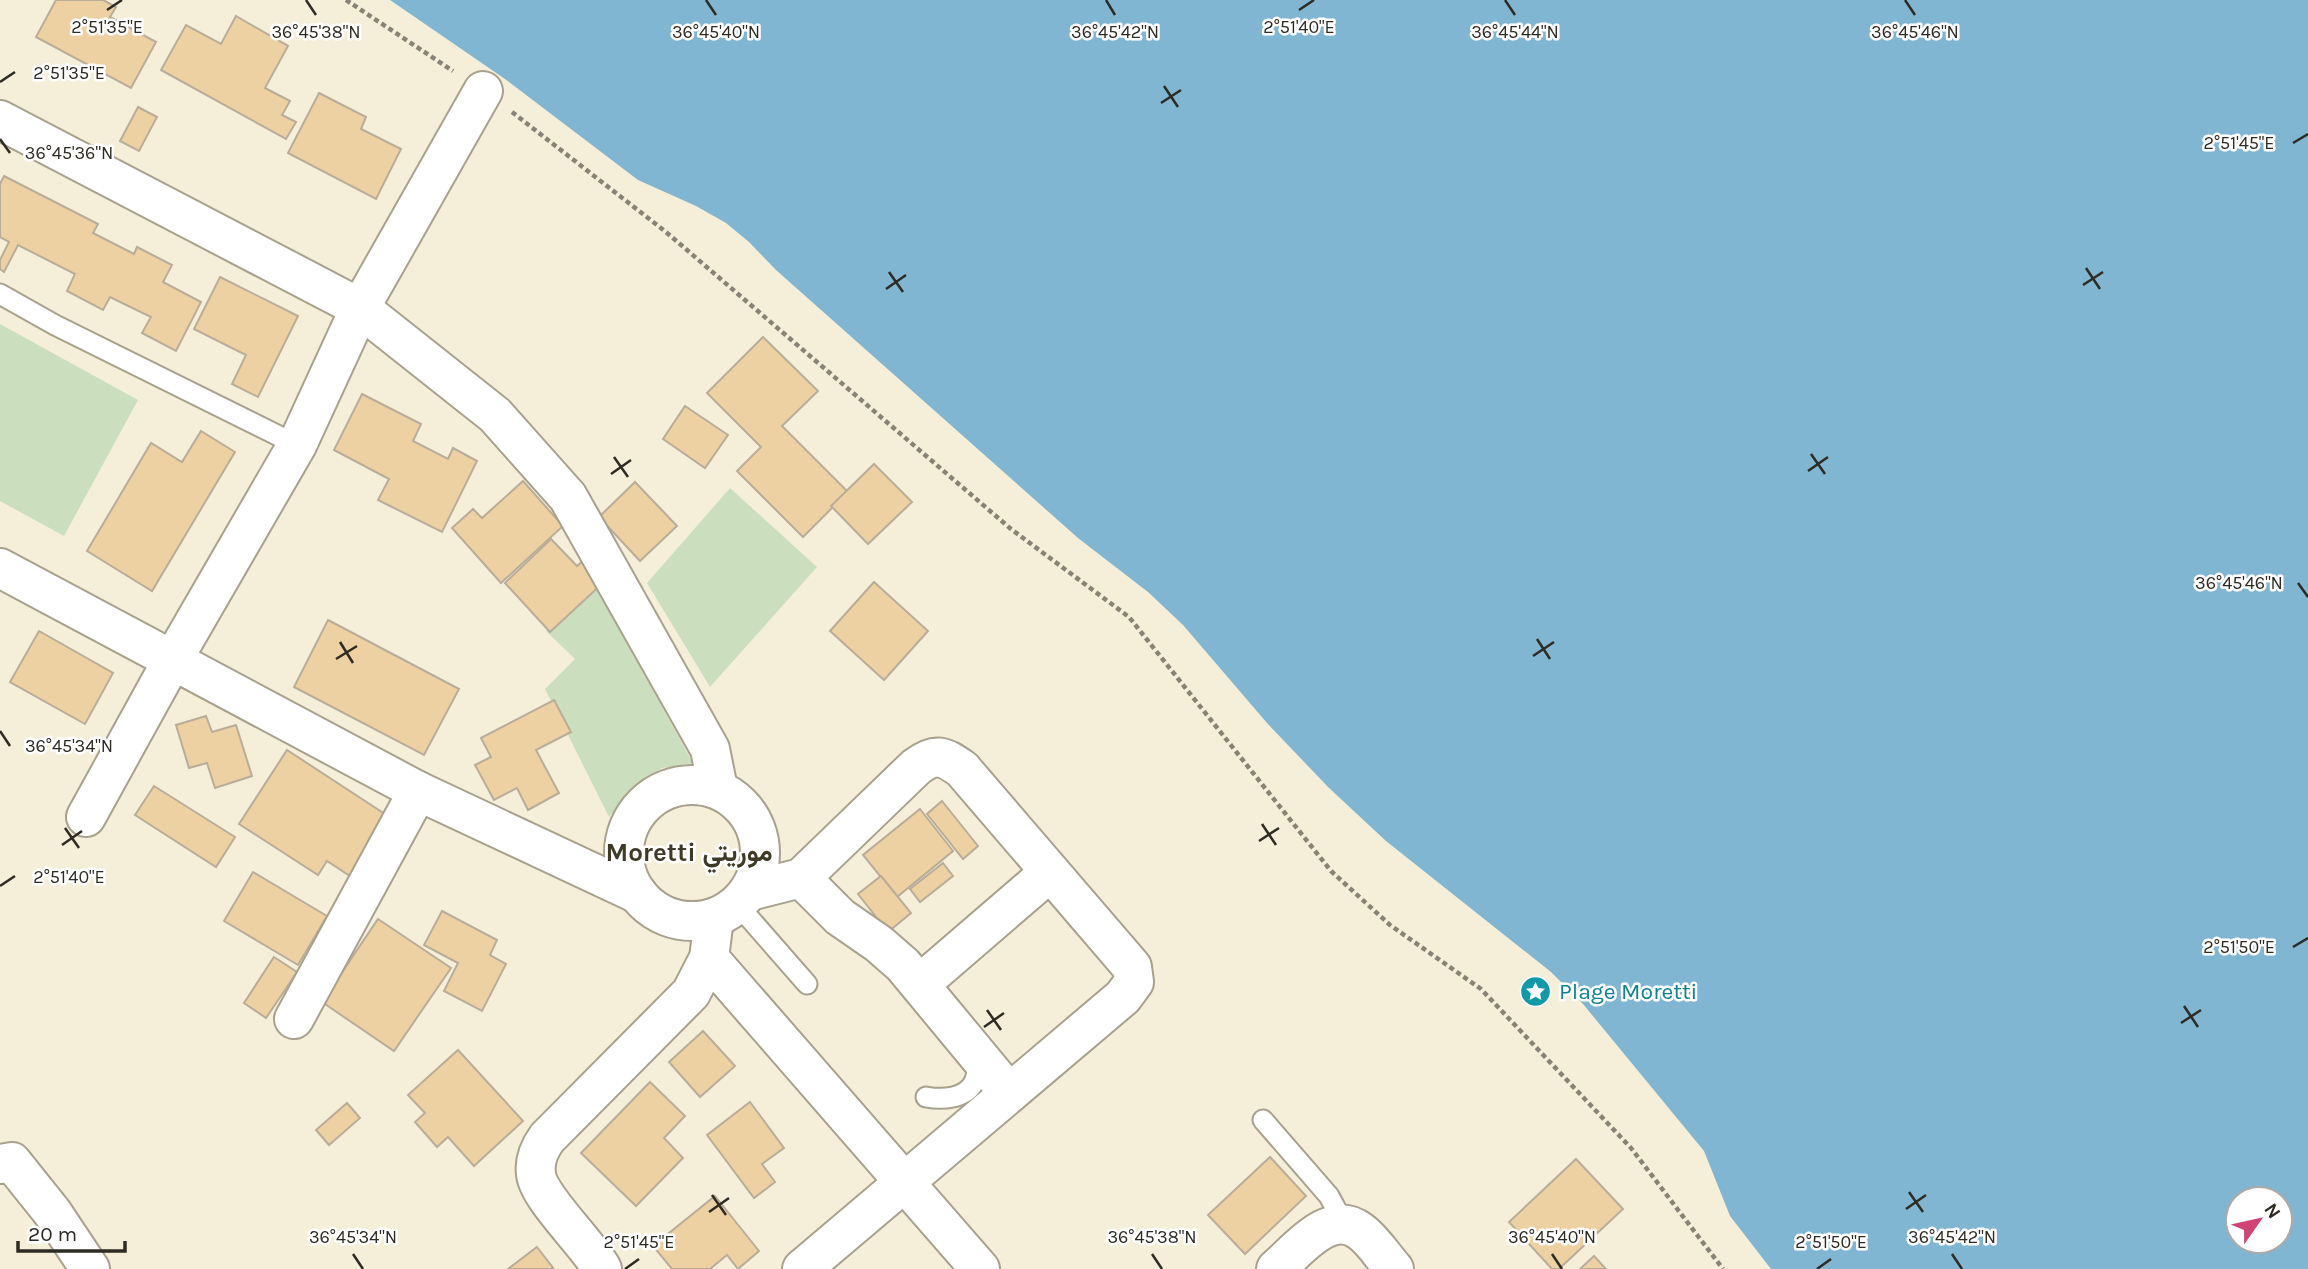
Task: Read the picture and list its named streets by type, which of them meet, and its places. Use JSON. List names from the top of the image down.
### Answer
{
  "districts": ["Moretti موريتي"],
  "places": {
    "place": ["Plage Moretti"]
  },
  "scale_bar": "20 m",
  "north": "top right",
  "coordinates": [
    "2°51'40\"E",
    "2°51'35\"E",
    "36°45'44\"N",
    "36°45'38\"N",
    "36°45'40\"N",
    "36°45'42\"N",
    "36°45'46\"N",
    "2°51'45\"E",
    "36°45'36\"N",
    "36°45'34\"N",
    "2°51'50\"E"
  ]
}
